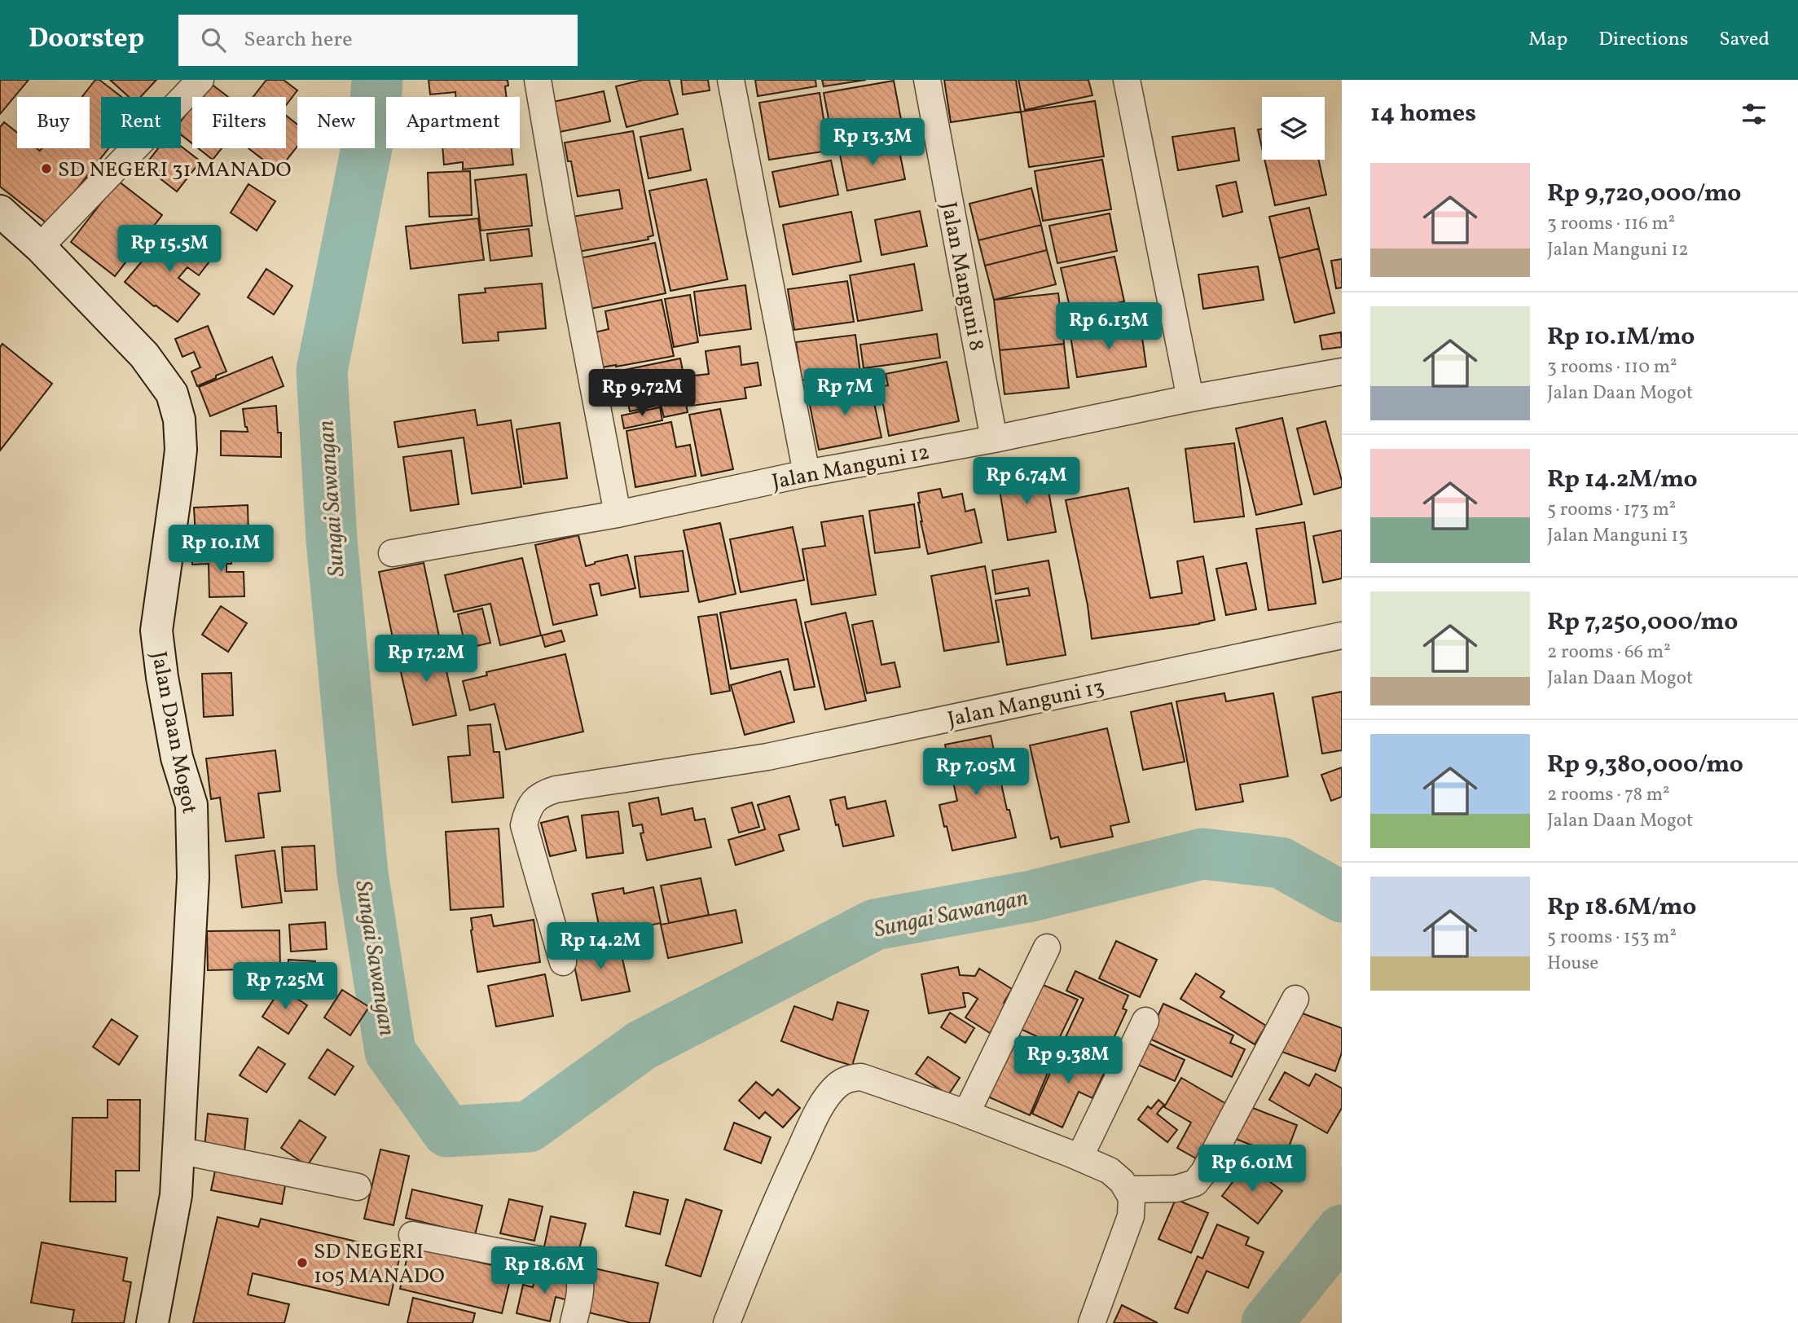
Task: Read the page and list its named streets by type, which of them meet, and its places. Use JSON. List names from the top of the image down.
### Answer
{
  "streets": {
    "main road": ["Jalan Daan Mogot"],
    "street": ["Jalan Manguni 8", "Jalan Manguni 12", "Jalan Manguni 13"]
  },
  "crossings": [
    ["Jalan Manguni 8", "Jalan Manguni 12"]
  ],
  "water": ["Sungai Sawangan"],
  "places": ["SD NEGERI 31 MANADO", "SD NEGERI 105 MANADO"],
  "page": {
    "header": "Doorstep",
    "search": "Search here",
    "nav": ["Map", "Directions", "Saved"],
    "heading": "14 homes",
    "chip": [
      "Buy",
      "Rent",
      "Filters",
      "New",
      "Apartment"
    ],
    "price": [
      "Rp 13.3M",
      "Rp 15.5M",
      "Rp 6.13M",
      "Rp 7M",
      "Rp 9.72M",
      "Rp 6.74M",
      "Rp 10.1M",
      "Rp 17.2M",
      "Rp 7.05M",
      "Rp 14.2M",
      "Rp 7.25M",
      "Rp 9.38M",
      "Rp 6.01M",
      "Rp 18.6M"
    ],
    "list": [
      {
        "name": "Rp 9,720,000/mo",
        "note": "3 rooms · 116 m² · Jalan Manguni 12"
      },
      {
        "name": "Rp 10.1M/mo",
        "note": "3 rooms · 110 m² · Jalan Daan Mogot"
      },
      {
        "name": "Rp 14.2M/mo",
        "note": "5 rooms · 173 m² · Jalan Manguni 13"
      },
      {
        "name": "Rp 7,250,000/mo",
        "note": "2 rooms · 66 m² · Jalan Daan Mogot"
      },
      {
        "name": "Rp 9,380,000/mo",
        "note": "2 rooms · 78 m² · Jalan Daan Mogot"
      },
      {
        "name": "Rp 18.6M/mo",
        "note": "5 rooms · 153 m² · House"
      }
    ]
  }
}
